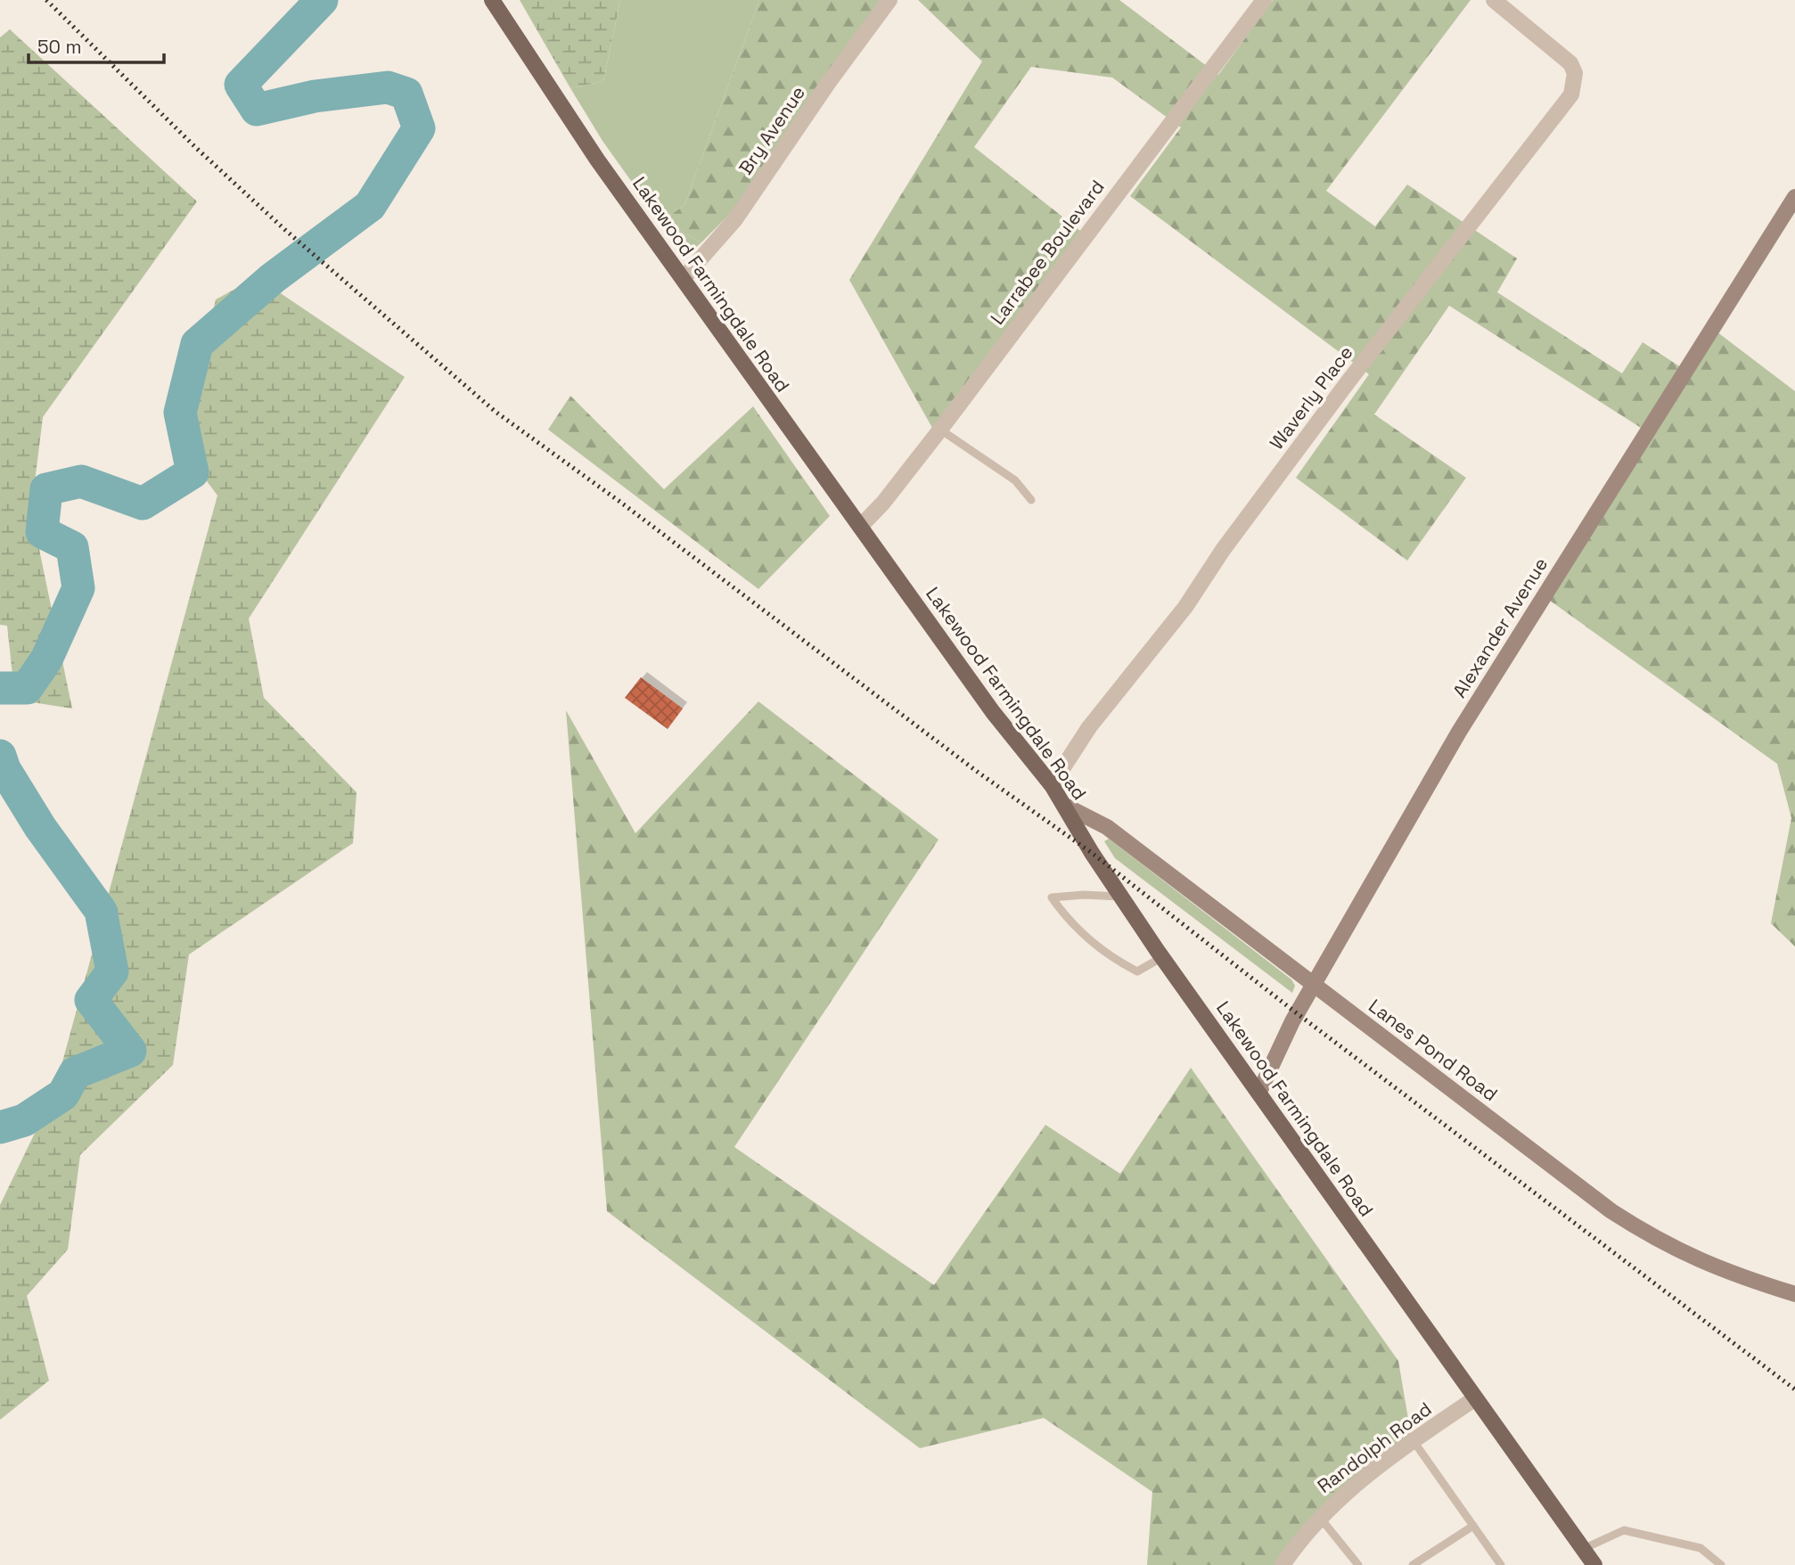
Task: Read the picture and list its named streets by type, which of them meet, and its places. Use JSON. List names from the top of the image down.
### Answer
{
  "streets": {
    "main road": ["Lakewood Farmingdale Road"],
    "street": [
      "Bry Avenue",
      "Larrabee Boulevard",
      "Waverly Place",
      "Alexander Avenue",
      "Lanes Pond Road",
      "Randolph Road"
    ]
  },
  "crossings": [
    ["Bry Avenue", "Lakewood Farmingdale Road"],
    ["Larrabee Boulevard", "Lakewood Farmingdale Road"],
    ["Lakewood Farmingdale Road", "Waverly Place"],
    ["Lakewood Farmingdale Road", "Alexander Avenue"],
    ["Lakewood Farmingdale Road", "Lanes Pond Road"],
    ["Lakewood Farmingdale Road", "Randolph Road"],
    ["Alexander Avenue", "Lanes Pond Road"]
  ],
  "scale_bar": "50 m"
}
